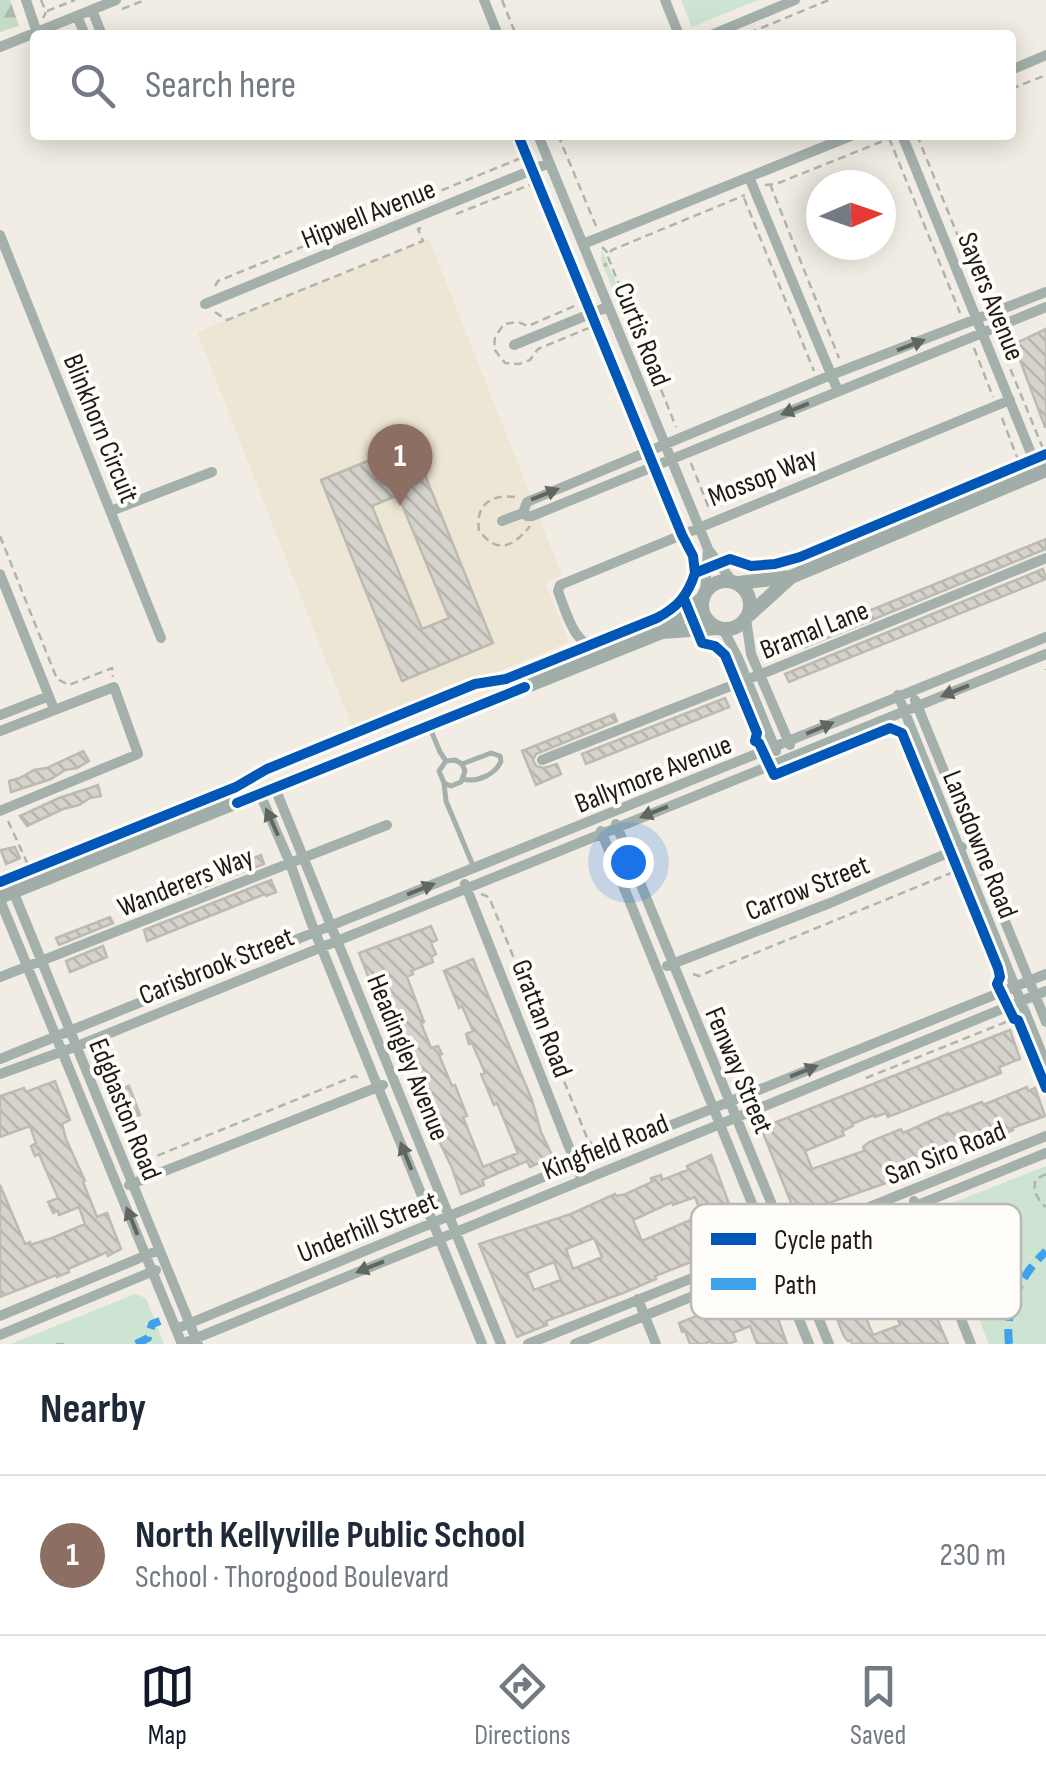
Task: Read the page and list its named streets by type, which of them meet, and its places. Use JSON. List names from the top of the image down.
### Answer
{
  "streets": {
    "street": [
      "Hipwell Avenue",
      "Sayers Avenue",
      "Curtis Road",
      "Blinkhorn Circuit",
      "Mossop Way",
      "Bramal Lane",
      "Ballymore Avenue",
      "Lansdowne Road",
      "Wanderers Way",
      "Carrow Street",
      "Carisbrook Street",
      "Grattan Road",
      "Headingley Avenue",
      "Fenway Street",
      "Edgbaston Road",
      "Kingfield Road",
      "San Siro Road",
      "Underhill Street"
    ]
  },
  "crossings": [
    ["Hipwell Avenue", "Curtis Road"],
    ["Sayers Avenue", "Mossop Way"],
    ["Curtis Road", "Mossop Way"],
    ["Ballymore Avenue", "Lansdowne Road"],
    ["Ballymore Avenue", "Carisbrook Street"],
    ["Ballymore Avenue", "Grattan Road"],
    ["Ballymore Avenue", "Headingley Avenue"],
    ["Ballymore Avenue", "Fenway Street"],
    ["Lansdowne Road", "Carrow Street"],
    ["Lansdowne Road", "Kingfield Road"],
    ["Wanderers Way", "Headingley Avenue"],
    ["Wanderers Way", "Edgbaston Road"],
    ["Carrow Street", "Fenway Street"],
    ["Carisbrook Street", "Headingley Avenue"],
    ["Carisbrook Street", "Edgbaston Road"],
    ["Grattan Road", "Kingfield Road"],
    ["Grattan Road", "Underhill Street"],
    ["Headingley Avenue", "Kingfield Road"],
    ["Headingley Avenue", "Underhill Street"],
    ["Fenway Street", "Kingfield Road"],
    ["Edgbaston Road", "Kingfield Road"],
    ["Edgbaston Road", "Underhill Street"],
    ["Kingfield Road", "Underhill Street"]
  ],
  "legend": ["Cycle path", "Path"],
  "north": "right",
  "page": {
    "search": "Search here",
    "pins": "1",
    "heading": "Nearby",
    "list": [
      {
        "mark": "1",
        "name": "North Kellyville Public School",
        "note": "School · Thorogood Boulevard",
        "value": "230 m"
      }
    ],
    "nav": ["Map", "Directions", "Saved"]
  }
}
